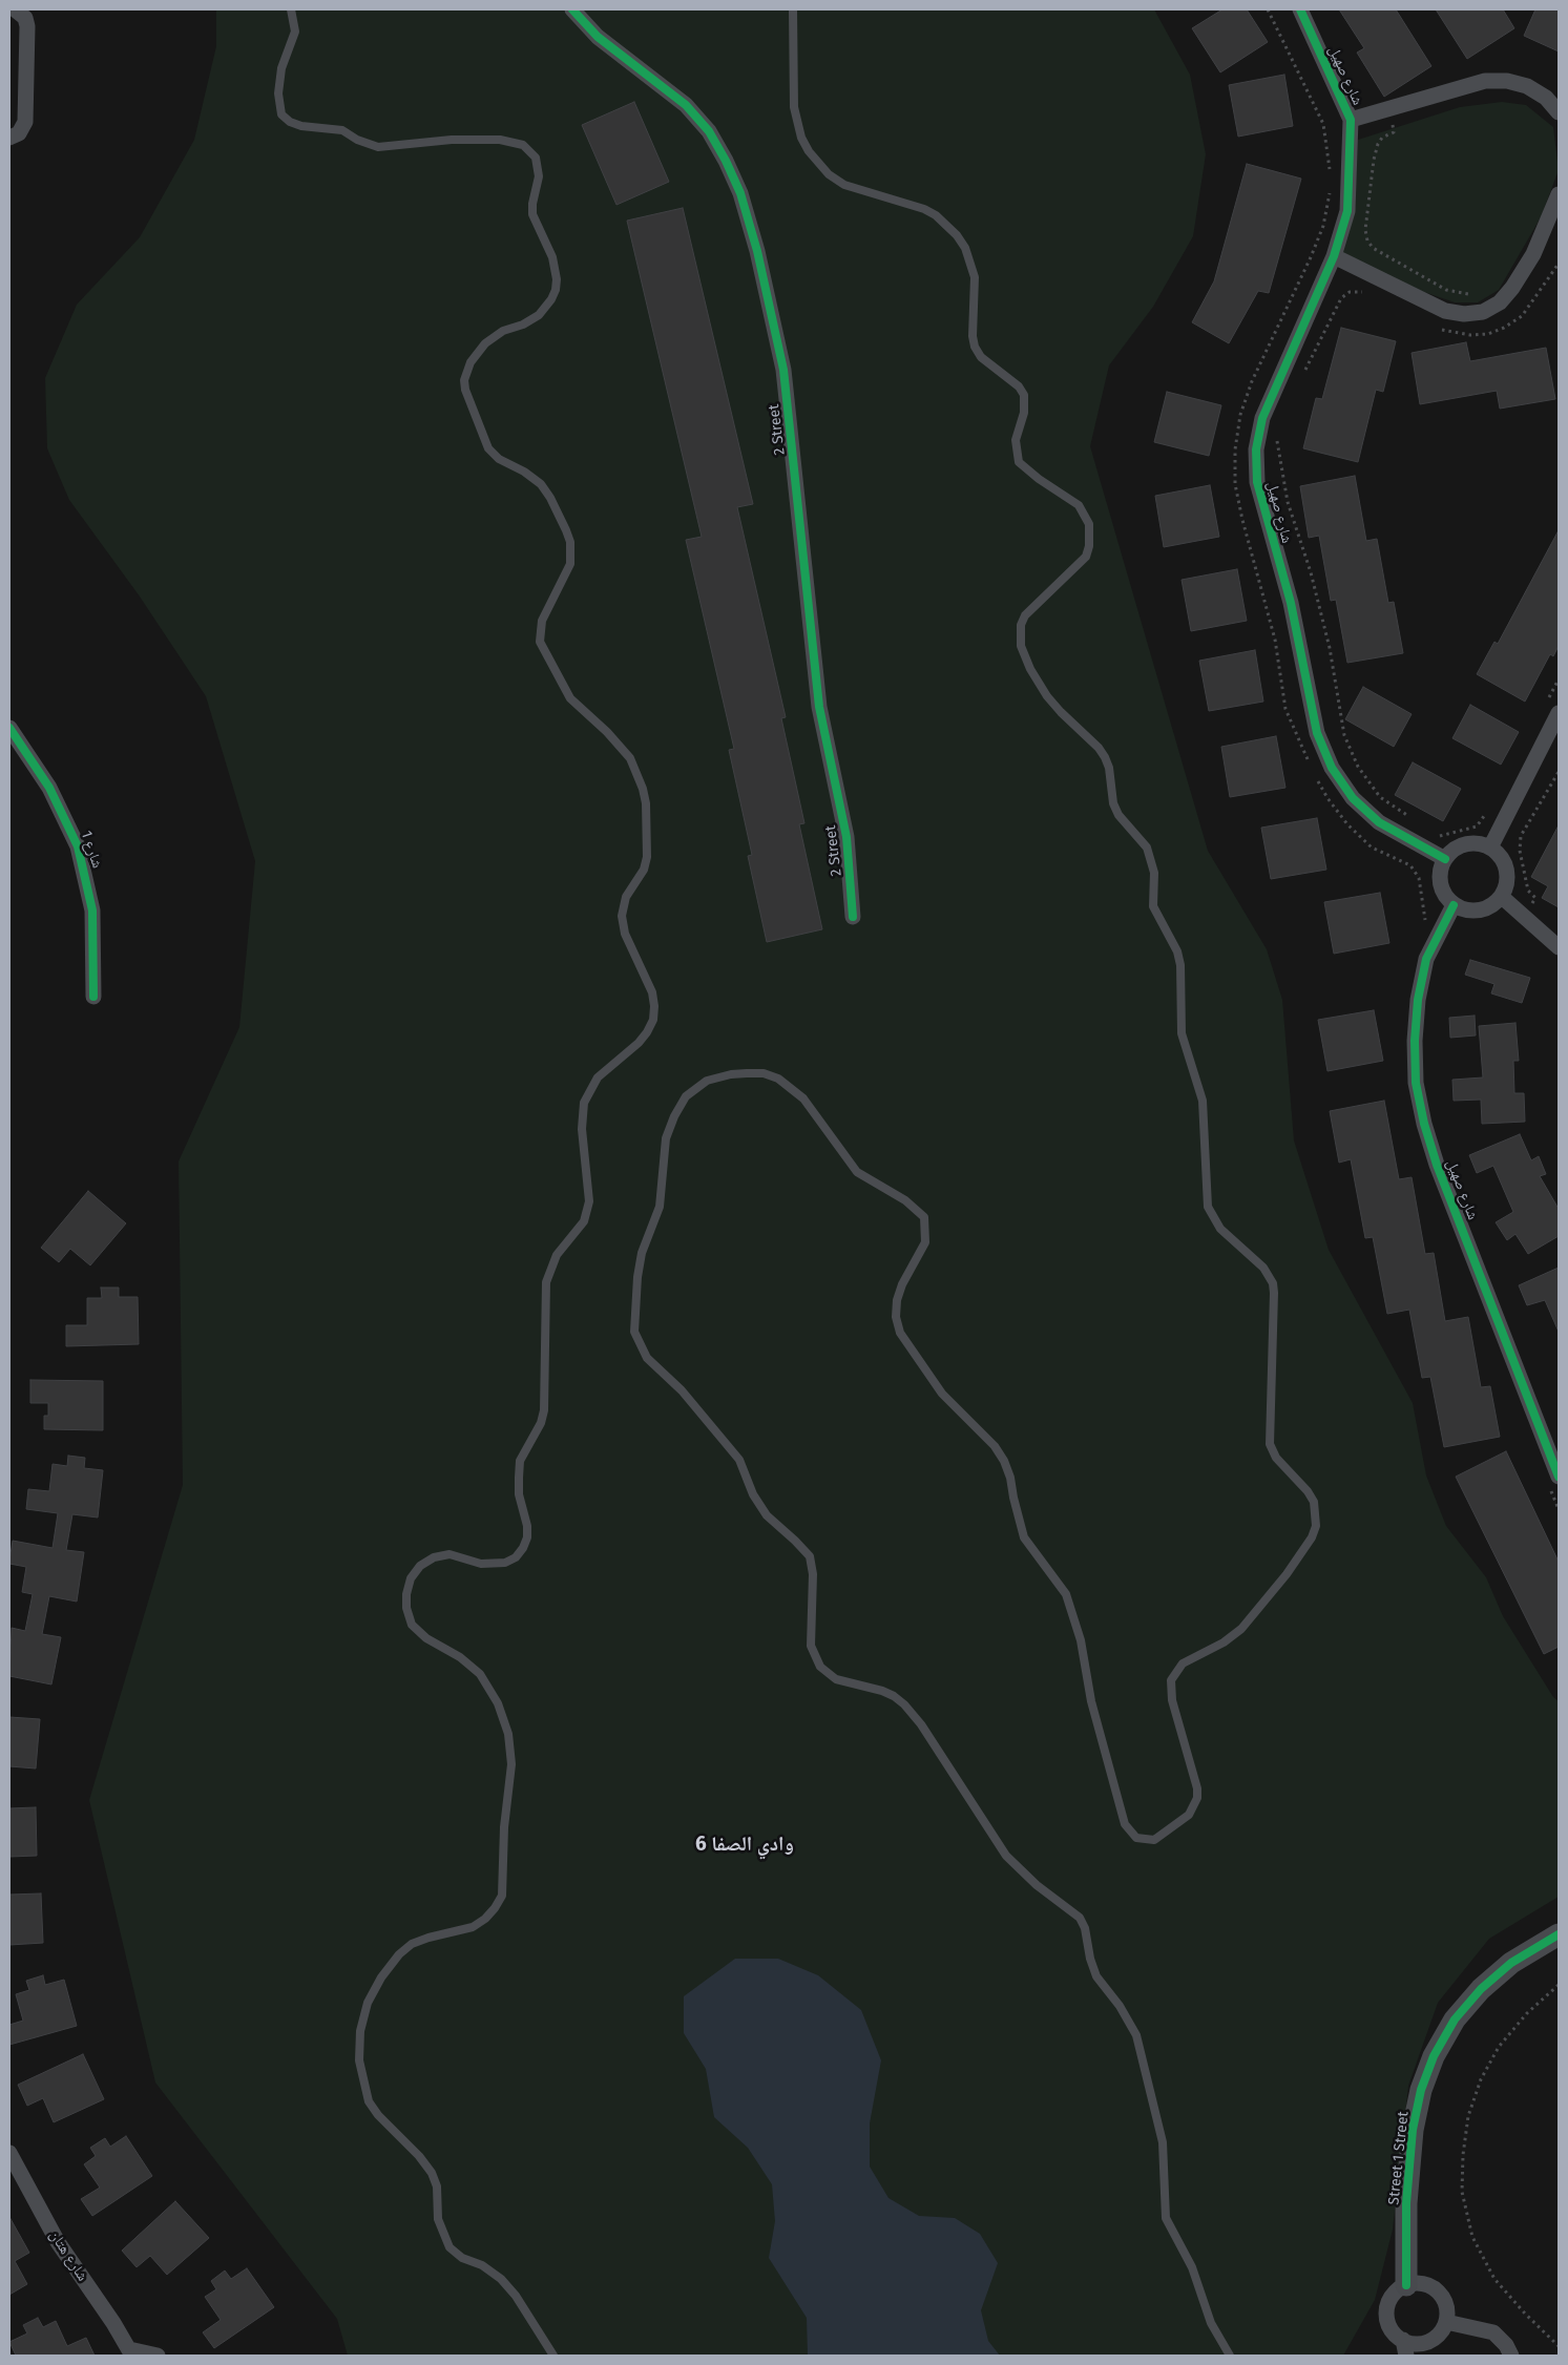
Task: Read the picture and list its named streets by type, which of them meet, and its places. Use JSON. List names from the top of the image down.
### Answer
{
  "streets": {
    "street": [
      "شارع صهيل",
      "2 Street",
      "شارع 1",
      "Street 1 Street",
      "شارع هتان"
    ]
  },
  "districts": ["وادي الصفا 6"]
}
